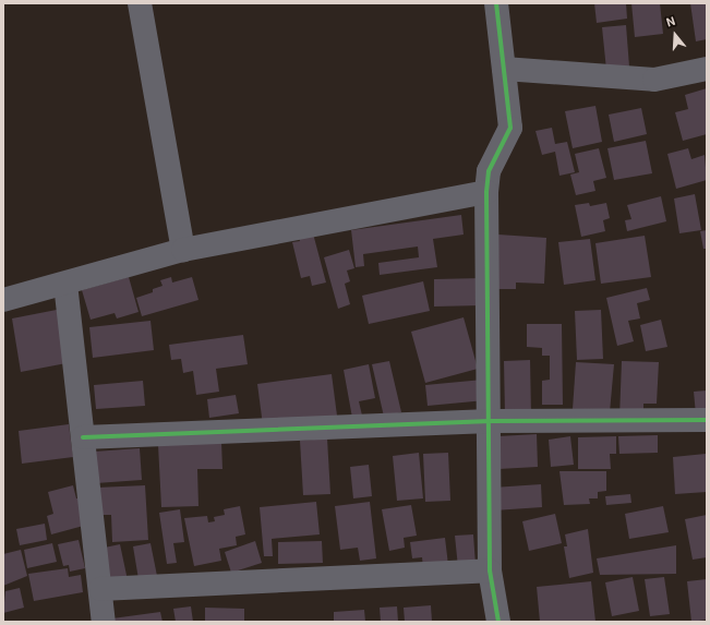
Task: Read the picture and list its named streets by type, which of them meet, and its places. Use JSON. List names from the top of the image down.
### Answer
{
  "north": "top"
}
